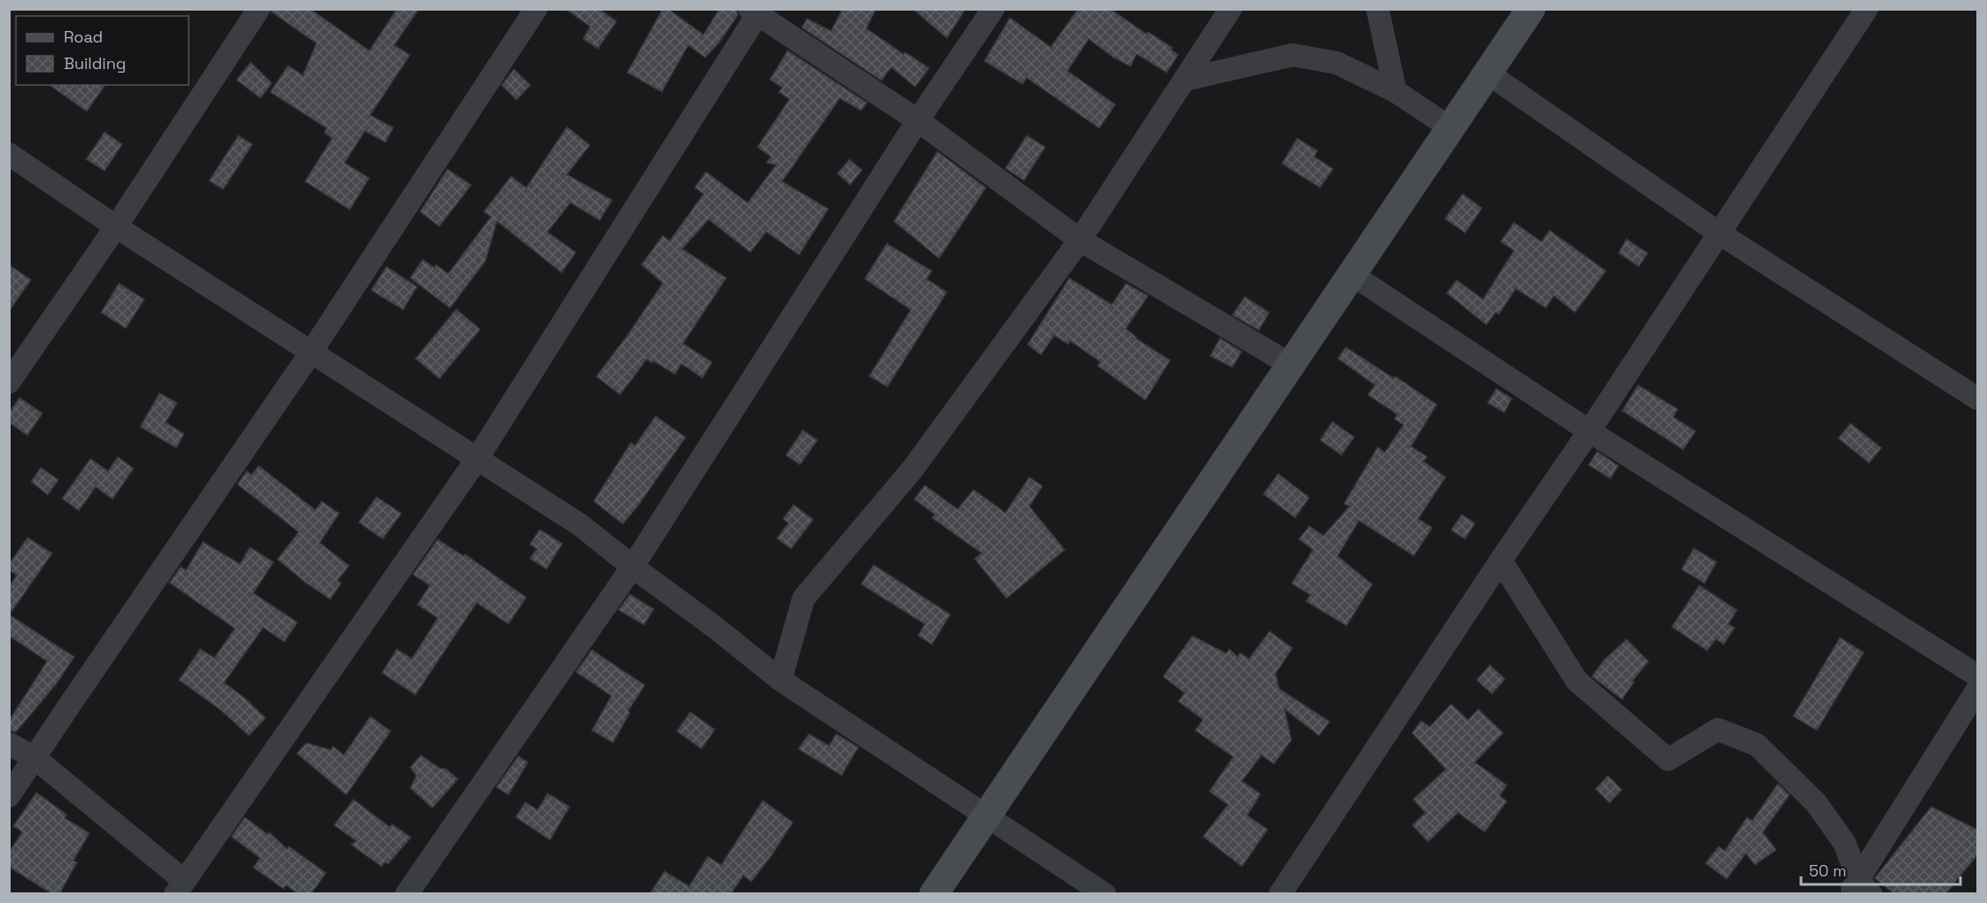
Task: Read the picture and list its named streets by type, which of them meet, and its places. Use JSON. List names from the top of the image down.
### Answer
{
  "legend": ["Road", "Building"],
  "scale_bar": "50 m"
}
